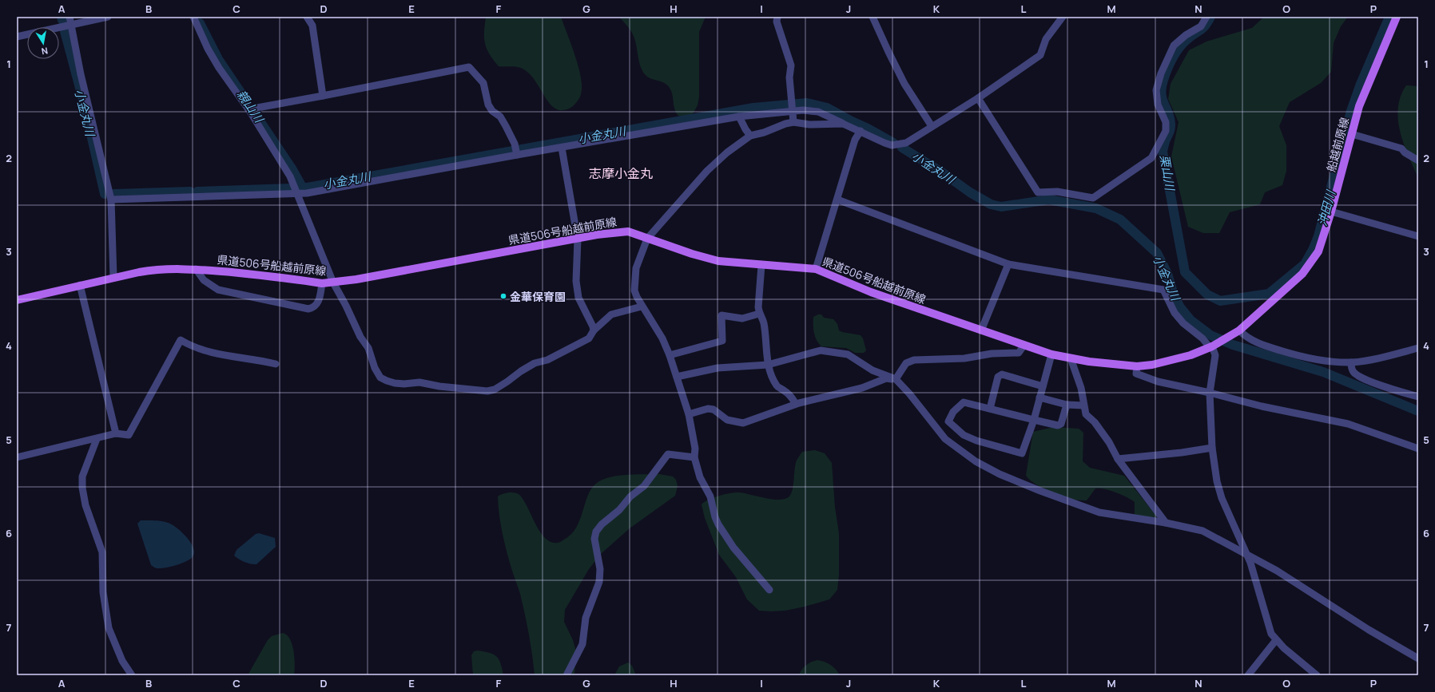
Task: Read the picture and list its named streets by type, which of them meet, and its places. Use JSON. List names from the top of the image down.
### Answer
{
  "streets": {
    "main road": ["船越前原線", "県道506号船越前原線"]
  },
  "crossings": [
    ["船越前原線", "県道506号船越前原線"]
  ],
  "districts": ["志摩小金丸"],
  "water": [
    "親山川",
    "小金丸川",
    "栗山川",
    "沖田川"
  ],
  "places": ["金華保育園"],
  "north": "bottom",
  "grid": {
    "columns": [
      "A",
      "B",
      "C",
      "D",
      "E",
      "F",
      "G",
      "H",
      "I",
      "J",
      "K",
      "L",
      "M",
      "N",
      "O",
      "P"
    ],
    "rows": [
      "1",
      "2",
      "3",
      "4",
      "5",
      "6",
      "7"
    ]
  }
}
